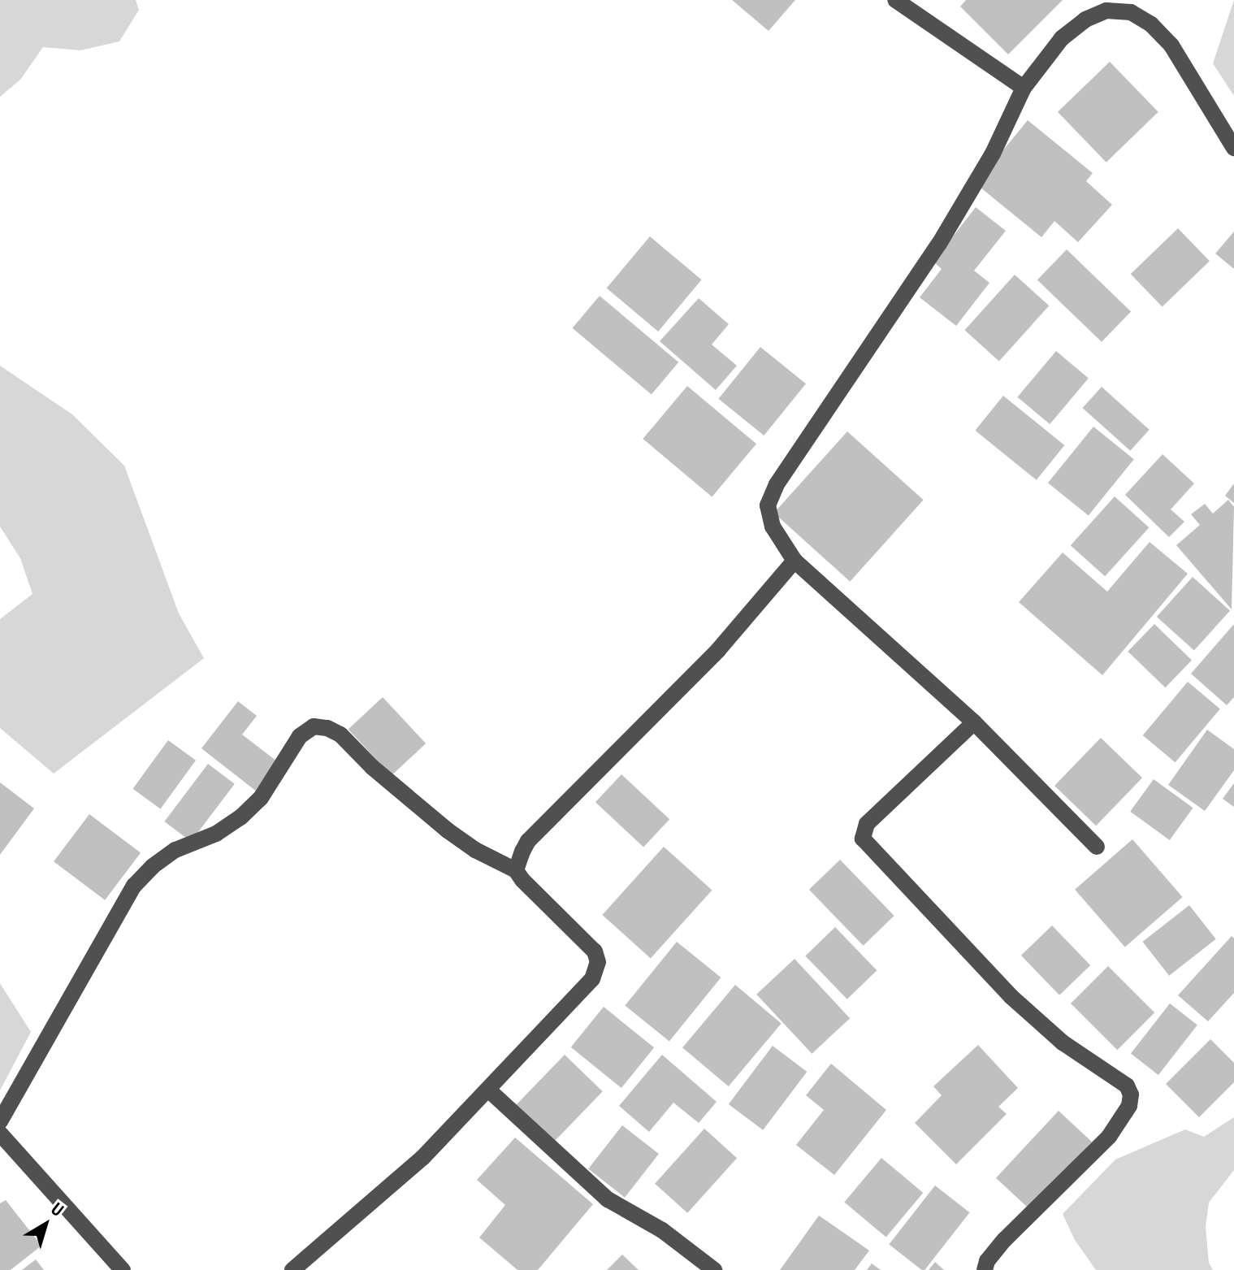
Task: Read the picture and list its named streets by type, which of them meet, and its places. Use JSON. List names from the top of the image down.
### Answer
{
  "north": "top right"
}
